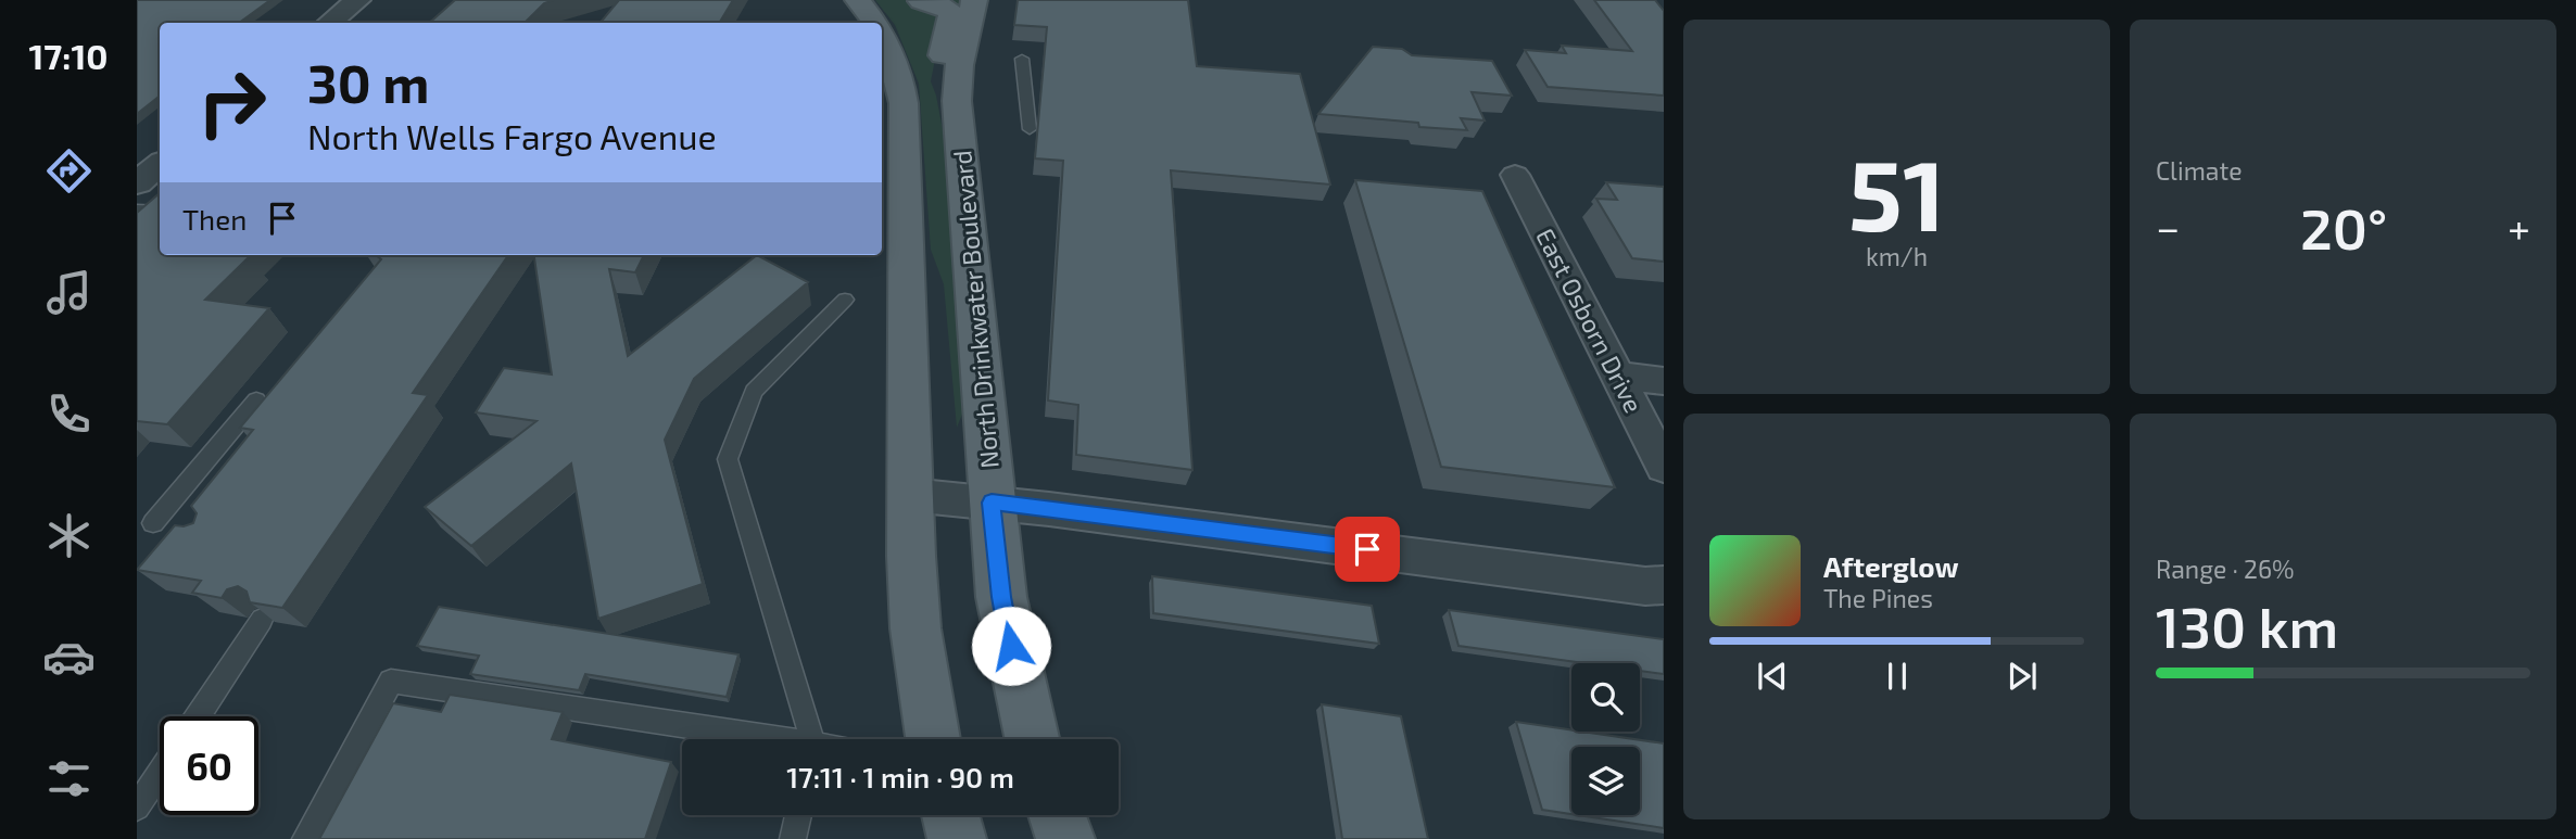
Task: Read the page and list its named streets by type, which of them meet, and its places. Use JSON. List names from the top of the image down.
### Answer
{
  "streets": {
    "main road": ["North Drinkwater Boulevard"],
    "street": ["East Osborn Drive"]
  },
  "page": {
    "tabs": "17:10",
    "tile": [
      ["51", "km/h"],
      "Climate",
      ["Range · 26%", "130 km"]
    ],
    "turn": ["30 m", "North Wells Fargo Avenue"],
    "then": "Then",
    "heat": ["−", "20°", "+"],
    "song": ["Afterglow", "The Pines"],
    "limit": "60",
    "trip": "17:11 · 1 min · 90 m"
  }
}
